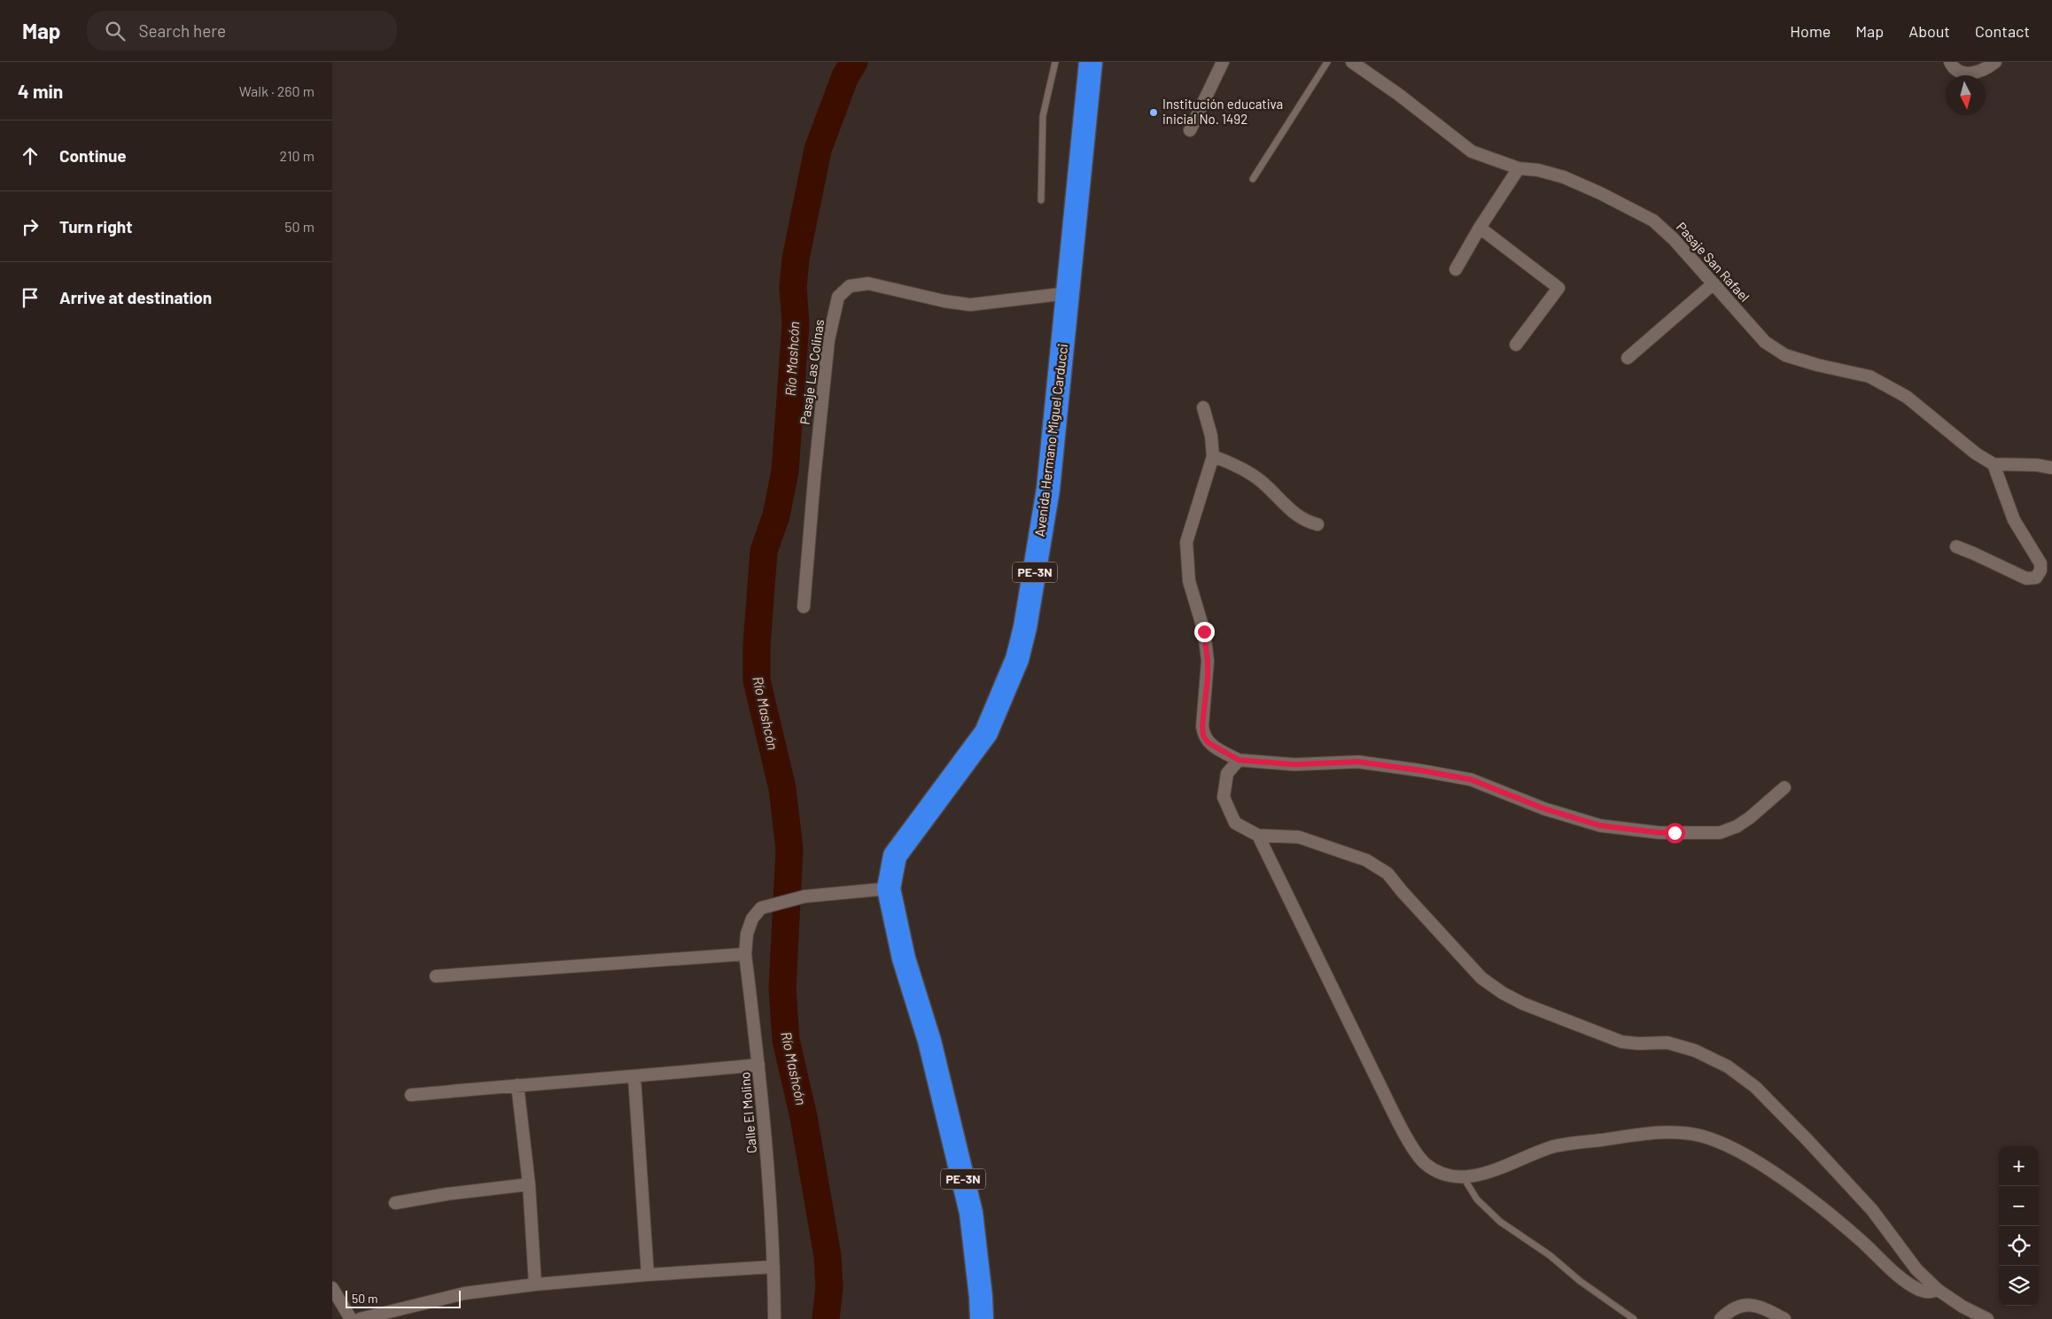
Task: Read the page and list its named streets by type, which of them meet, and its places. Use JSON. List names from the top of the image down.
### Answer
{
  "streets": {
    "highway": ["Avenida Hermano Miguel Carducci", "PE-3N"],
    "street": ["Pasaje San Rafael", "Pasaje Las Colinas", "Calle El Molino"]
  },
  "crossings": [
    ["Pasaje Las Colinas", "Avenida Hermano Miguel Carducci"],
    ["Avenida Hermano Miguel Carducci", "Calle El Molino"]
  ],
  "water": ["Río Mashcón"],
  "places": ["Institución educativa inicial No. 1492"],
  "scale_bar": "50 m",
  "north": "bottom",
  "page": {
    "header": "Map",
    "search": "Search here",
    "nav": [
      "Home",
      "Map",
      "About",
      "Contact"
    ],
    "heading": ["4 min", "Walk · 260 m"],
    "list": [
      ["Continue", "210 m"],
      ["Turn right", "50 m"],
      "Arrive at destination"
    ],
    "map_buttons": ["+", "−"],
    "scale": "50 m"
  }
}
